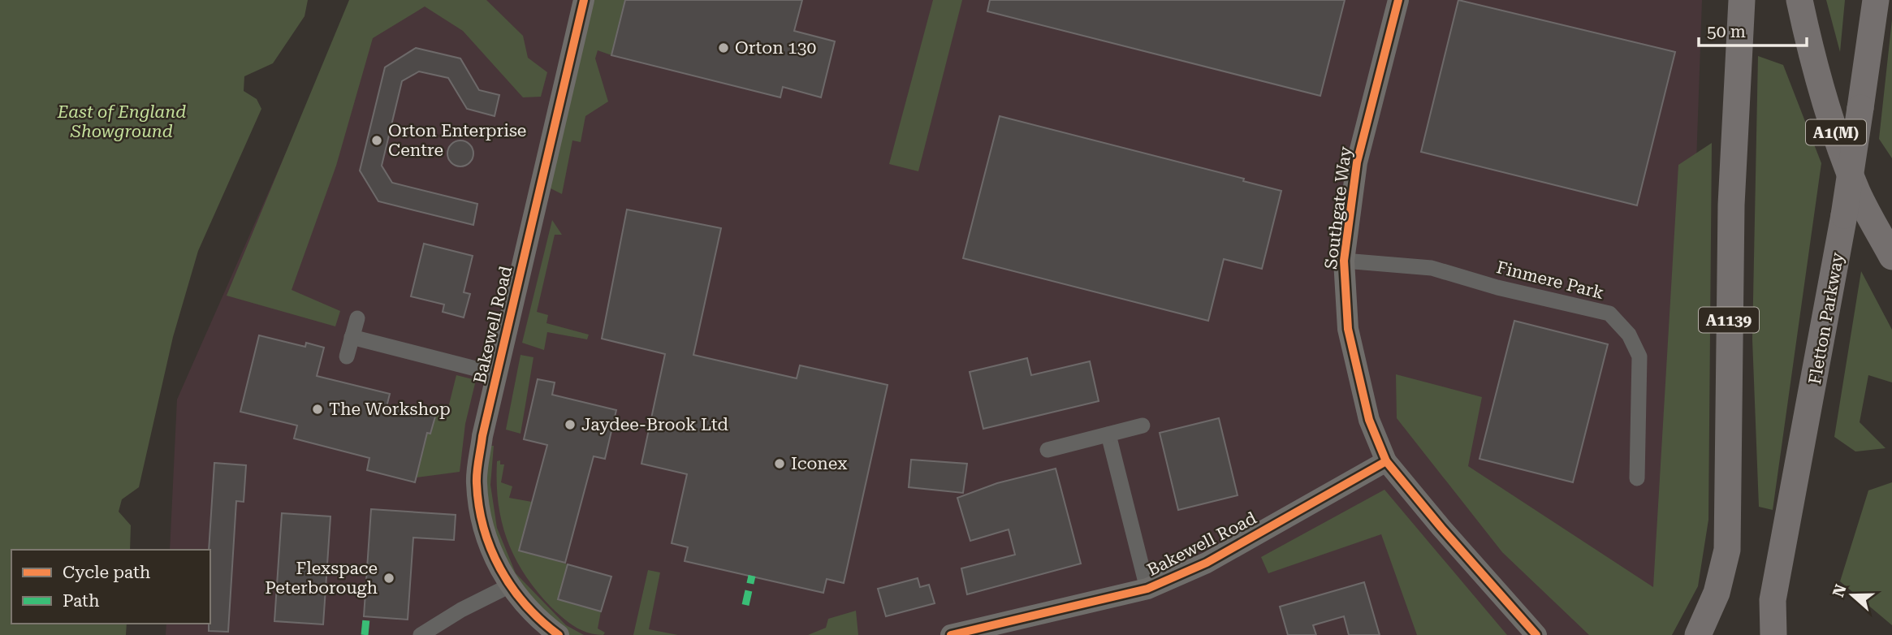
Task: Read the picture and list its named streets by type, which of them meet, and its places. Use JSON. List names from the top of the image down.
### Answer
{
  "streets": {
    "highway": ["A1(M)", "Fletton Parkway", "A1139"],
    "street": ["Southgate Way", "Finmere Park", "Bakewell Road"]
  },
  "crossings": [
    ["Southgate Way", "Finmere Park"],
    ["Southgate Way", "Bakewell Road"]
  ],
  "parks": ["East of England Showground"],
  "places": [
    "Orton 130",
    "Orton Enterprise Centre",
    "The Workshop",
    "Jaydee-Brook Ltd",
    "Iconex",
    "Flexspace Peterborough"
  ],
  "legend": ["Cycle path", "Path"],
  "scale_bar": "50 m",
  "north": "left"
}
